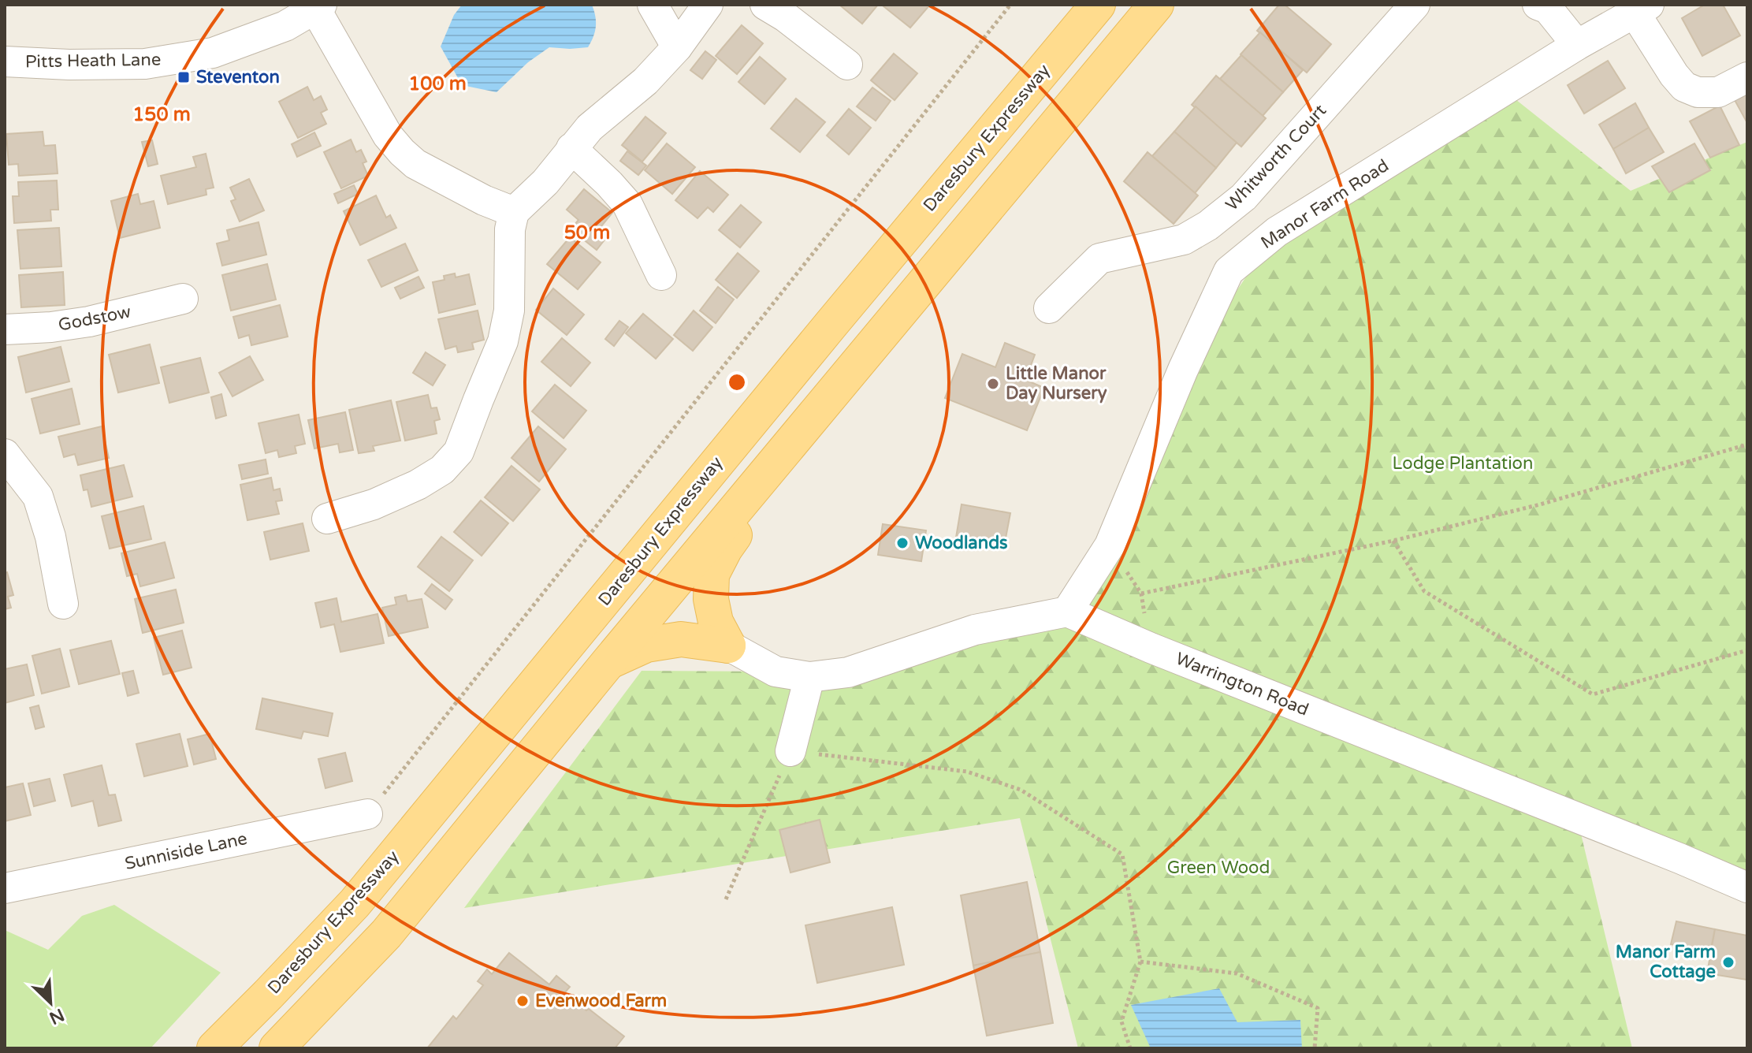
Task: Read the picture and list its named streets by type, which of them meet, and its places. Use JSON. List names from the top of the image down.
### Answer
{
  "streets": {
    "main road": ["Daresbury Expressway"],
    "street": [
      "Pitts Heath Lane",
      "Whitworth Court",
      "Manor Farm Road",
      "Godstow",
      "Warrington Road",
      "Sunniside Lane"
    ]
  },
  "crossings": [
    ["Manor Farm Road", "Warrington Road"]
  ],
  "parks": ["Lodge Plantation", "Green Wood"],
  "places": {
    "transit": ["Steventon"],
    "other": [
      "Little Manor Day Nursery",
      "Woodlands",
      "Manor Farm Cottage",
      "Evenwood Farm"
    ]
  },
  "north": "bottom right",
  "rings": ["100 m", "150 m", "50 m"]
}
